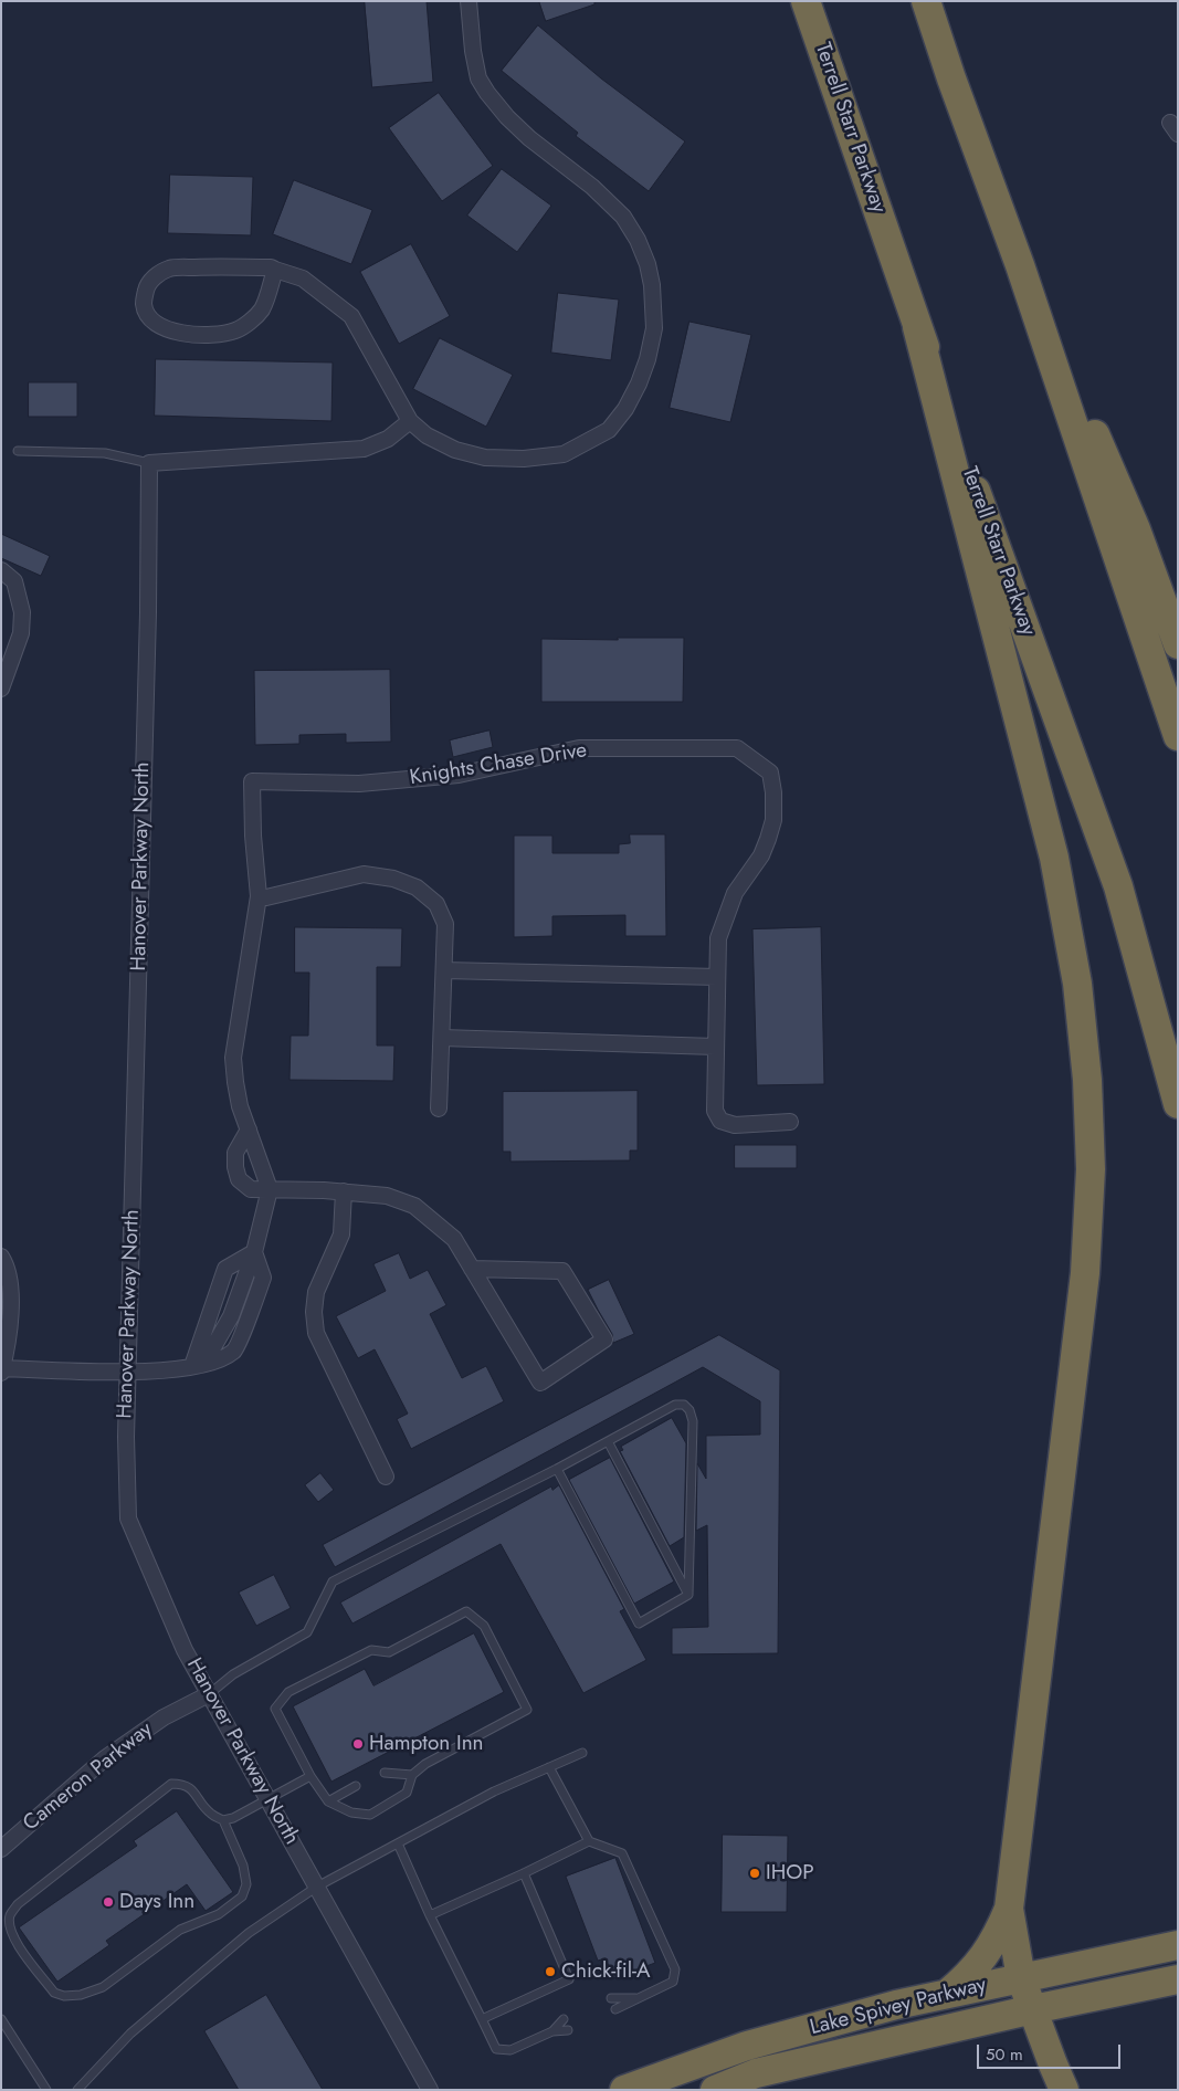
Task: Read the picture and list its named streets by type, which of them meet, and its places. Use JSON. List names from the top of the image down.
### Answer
{
  "streets": {
    "highway": ["Terrell Starr Parkway", "Lake Spivey Parkway"],
    "street": ["Knights Chase Drive", "Hanover Parkway North", "Cameron Parkway"]
  },
  "crossings": [
    ["Hanover Parkway North", "Cameron Parkway"]
  ],
  "places": [
    "Hampton Inn",
    "IHOP",
    "Days Inn",
    "Chick-fil-A"
  ],
  "scale_bar": "50 m"
}
